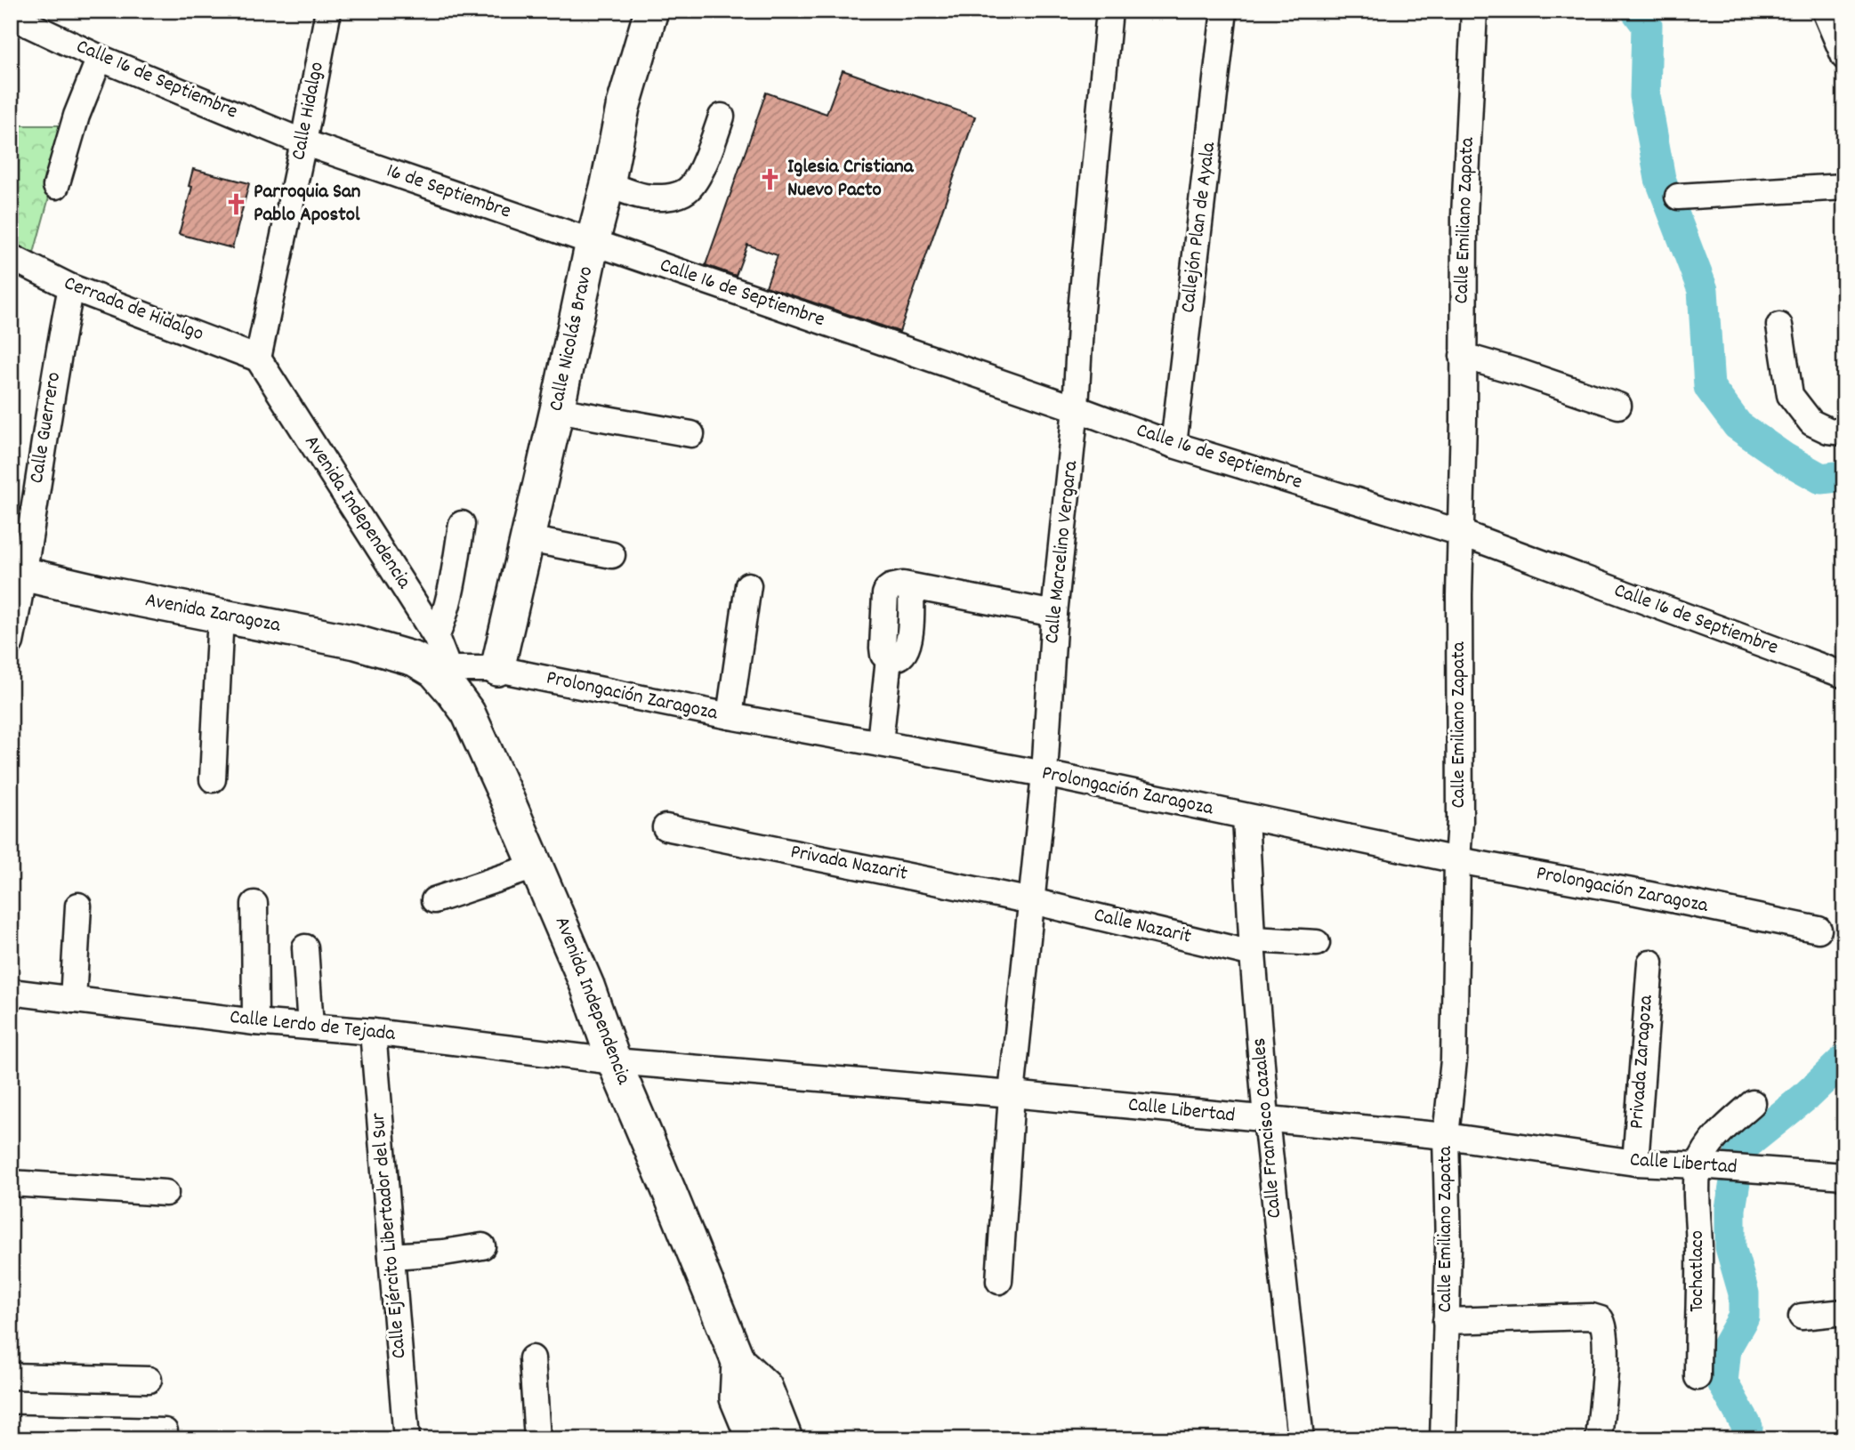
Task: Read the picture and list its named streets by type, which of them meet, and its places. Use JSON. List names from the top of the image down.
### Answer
{
  "streets": {
    "main road": ["Calle Nicolás Bravo", "Avenida Independencia", "Avenida Zaragoza"],
    "street": [
      "Calle 16 de Septiembre",
      "Calle Hidalgo",
      "16 de Septiembre",
      "Calle Emiliano Zapata",
      "Callejón Plan de Ayala",
      "Cerrada de Hidalgo",
      "Calle Guerrero",
      "Calle Marcelino Vergara",
      "Prolongación Zaragoza",
      "Privada Nazarit",
      "Calle Nazarit",
      "Calle Lerdo de Tejada",
      "Privada Zaragoza",
      "Calle Libertad",
      "Calle Francisco Cazales",
      "Calle Ejército Libertador del Sur",
      "Tochatlaco"
    ]
  },
  "crossings": [
    ["Calle 16 de Septiembre", "Calle Hidalgo"],
    ["Calle 16 de Septiembre", "16 de Septiembre"],
    ["Calle 16 de Septiembre", "Calle Emiliano Zapata"],
    ["Calle 16 de Septiembre", "Callejón Plan de Ayala"],
    ["Calle 16 de Septiembre", "Calle Nicolás Bravo"],
    ["Calle 16 de Septiembre", "Calle Marcelino Vergara"],
    ["Calle Hidalgo", "16 de Septiembre"],
    ["Calle Hidalgo", "Cerrada de Hidalgo"],
    ["Calle Hidalgo", "Avenida Independencia"],
    ["16 de Septiembre", "Calle Nicolás Bravo"],
    ["Calle Emiliano Zapata", "Prolongación Zaragoza"],
    ["Calle Emiliano Zapata", "Calle Libertad"],
    ["Cerrada de Hidalgo", "Calle Guerrero"],
    ["Cerrada de Hidalgo", "Avenida Independencia"],
    ["Calle Nicolás Bravo", "Prolongación Zaragoza"],
    ["Calle Guerrero", "Avenida Zaragoza"],
    ["Avenida Independencia", "Avenida Zaragoza"],
    ["Avenida Independencia", "Prolongación Zaragoza"],
    ["Avenida Independencia", "Calle Lerdo de Tejada"],
    ["Avenida Independencia", "Calle Libertad"],
    ["Calle Marcelino Vergara", "Prolongación Zaragoza"],
    ["Calle Marcelino Vergara", "Privada Nazarit"],
    ["Calle Marcelino Vergara", "Calle Nazarit"],
    ["Calle Marcelino Vergara", "Calle Libertad"],
    ["Avenida Zaragoza", "Prolongación Zaragoza"],
    ["Prolongación Zaragoza", "Calle Francisco Cazales"],
    ["Privada Nazarit", "Calle Nazarit"],
    ["Calle Nazarit", "Calle Francisco Cazales"],
    ["Calle Lerdo de Tejada", "Calle Libertad"],
    ["Calle Lerdo de Tejada", "Calle Ejército Libertador del Sur"],
    ["Privada Zaragoza", "Calle Libertad"],
    ["Calle Libertad", "Calle Francisco Cazales"],
    ["Calle Libertad", "Tochatlaco"]
  ],
  "places": {
    "church": ["Iglesia Cristiana Nuevo Pacto", "Parroquia San Pablo Apostol"]
  }
}
